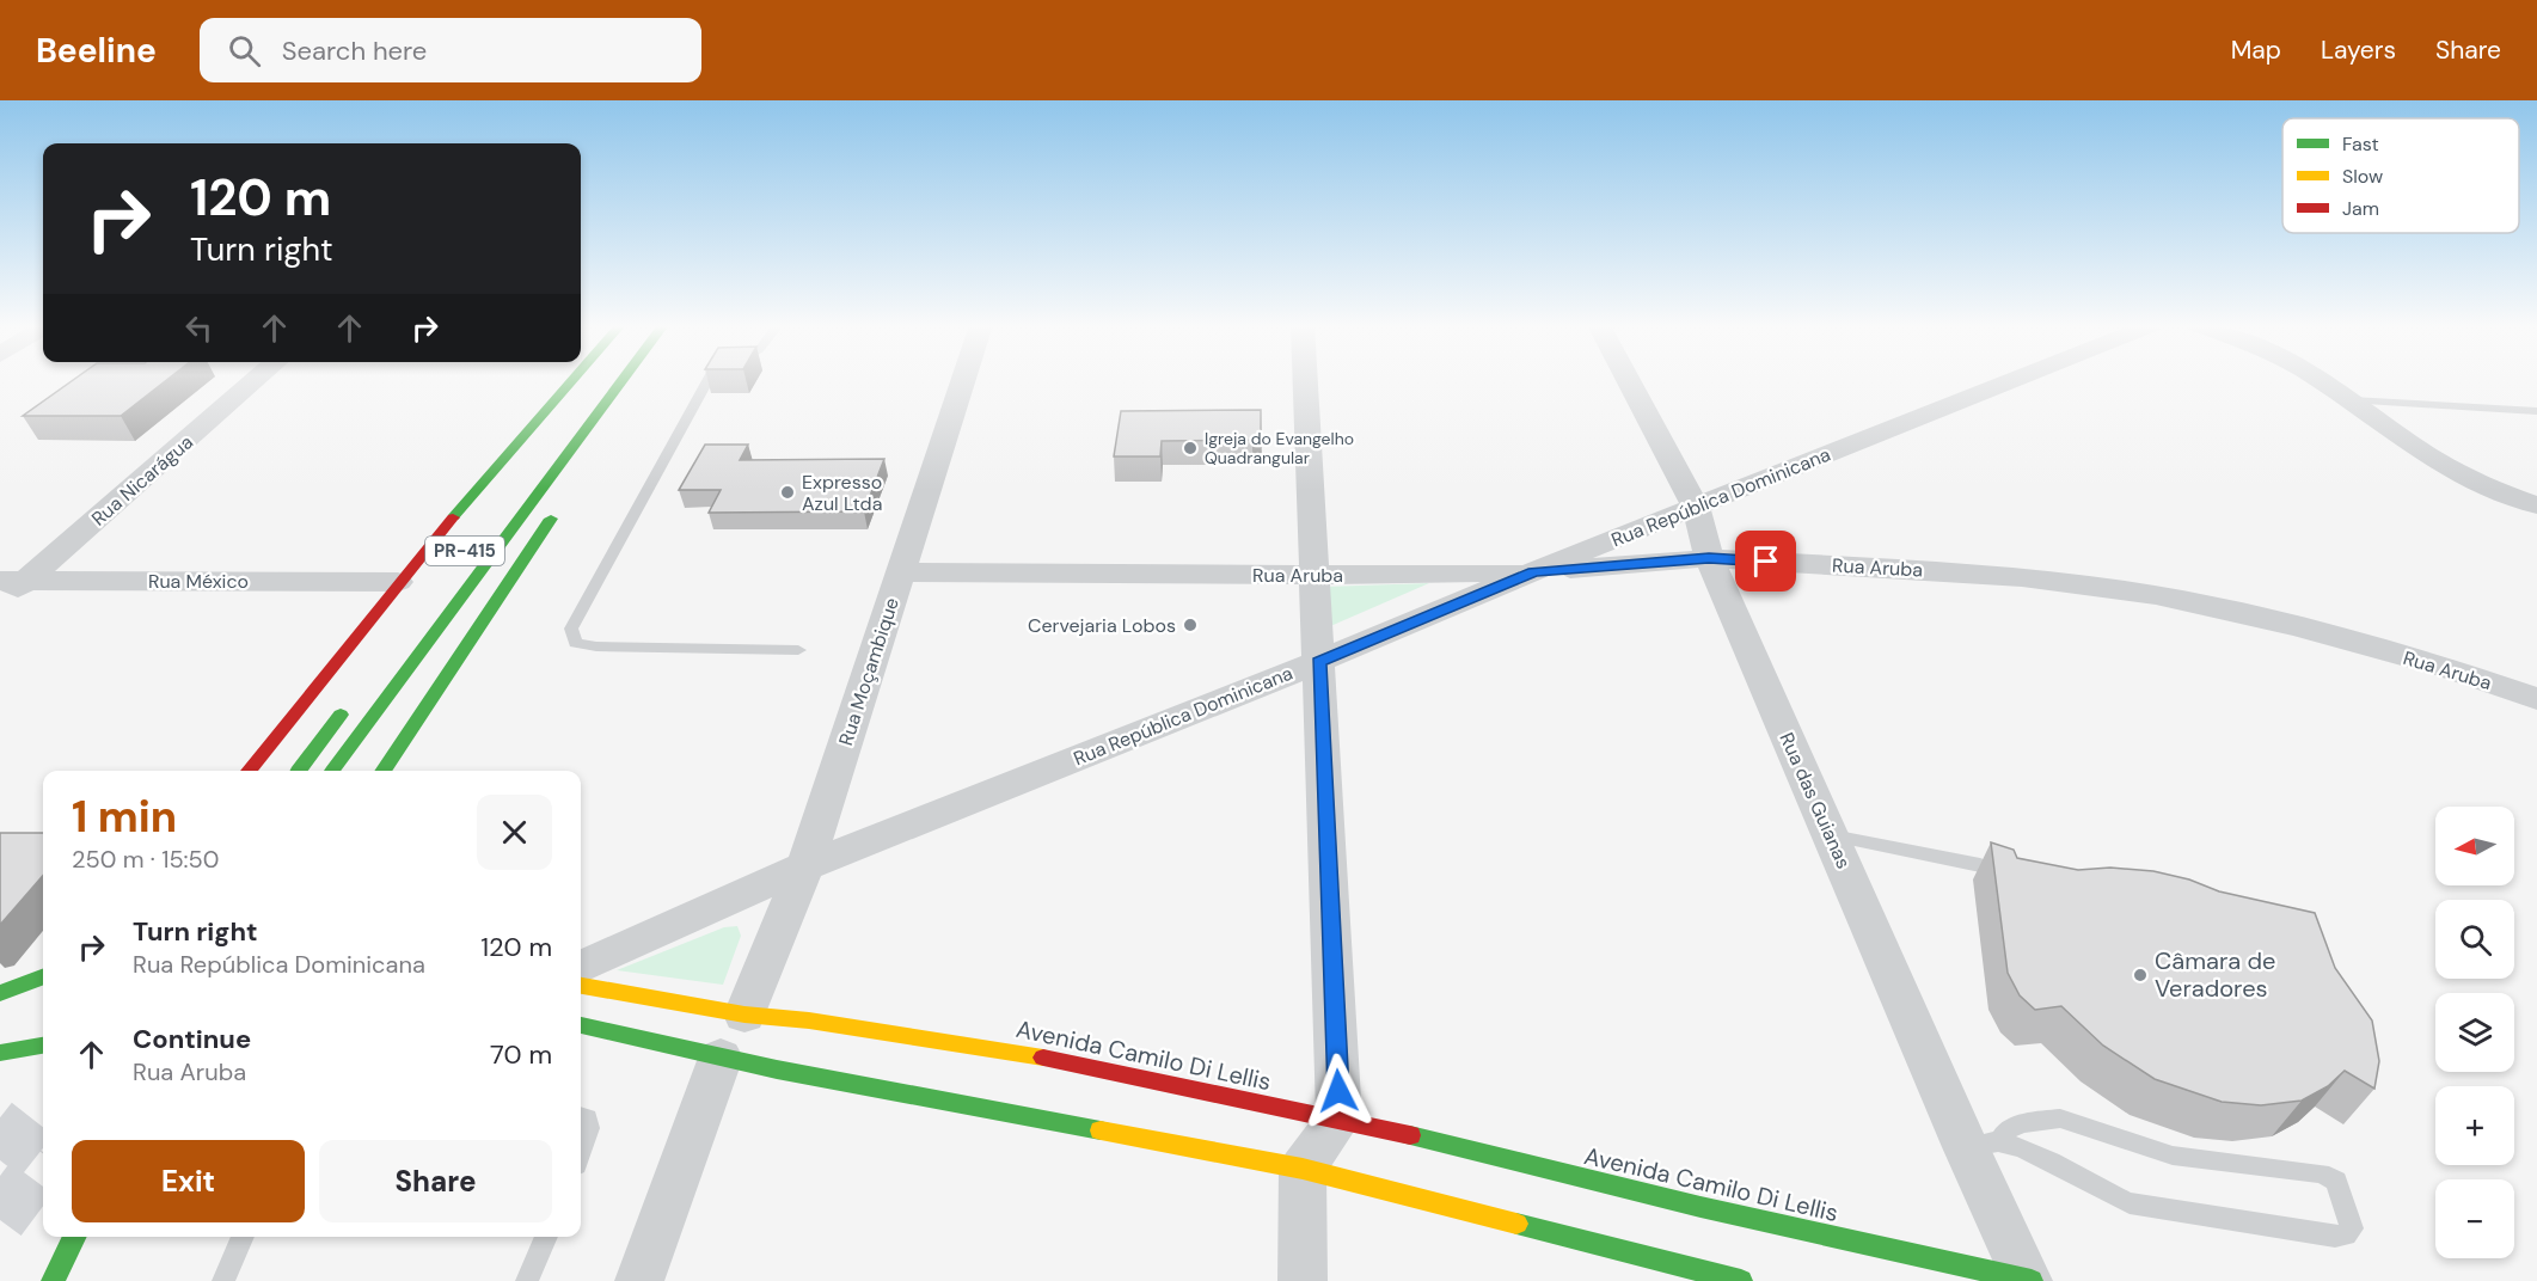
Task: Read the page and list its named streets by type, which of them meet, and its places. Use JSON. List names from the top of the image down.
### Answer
{
  "streets": {
    "main road": ["PR-415", "Avenida Camilo Di Lellis"],
    "street": [
      "Rua Nicarágua",
      "Rua República Dominicana",
      "Rua Aruba",
      "Rua México",
      "Rua Moçambique",
      "Rua das Guianas"
    ]
  },
  "crossings": [
    ["Rua Nicarágua", "Rua México"],
    ["Rua República Dominicana", "Rua Aruba"],
    ["Rua República Dominicana", "Rua Moçambique"],
    ["Rua República Dominicana", "Rua das Guianas"],
    ["Rua Aruba", "Rua Moçambique"],
    ["Rua Aruba", "Rua das Guianas"],
    ["Rua Moçambique", "Avenida Camilo Di Lellis"],
    ["Rua das Guianas", "Avenida Camilo Di Lellis"]
  ],
  "places": [
    "Igreja do Evangelho Quadrangular",
    "Expresso Azul Ltda",
    "Cervejaria Lobos",
    "Câmara de Veradores"
  ],
  "legend": ["Fast", "Slow", "Jam"],
  "north": "left",
  "page": {
    "header": "Beeline",
    "search": "Search here",
    "nav": ["Map", "Layers", "Share"],
    "turn": ["120 m", "Turn right"],
    "heading": ["1 min", "250 m · 15:50"],
    "map_buttons": ["+", "−"],
    "list": [
      {
        "name": "Turn right",
        "note": "Rua República Dominicana",
        "value": "120 m"
      },
      {
        "name": "Continue",
        "note": "Rua Aruba",
        "value": "70 m"
      }
    ],
    "buttons": ["Exit", "Share"]
  }
}
